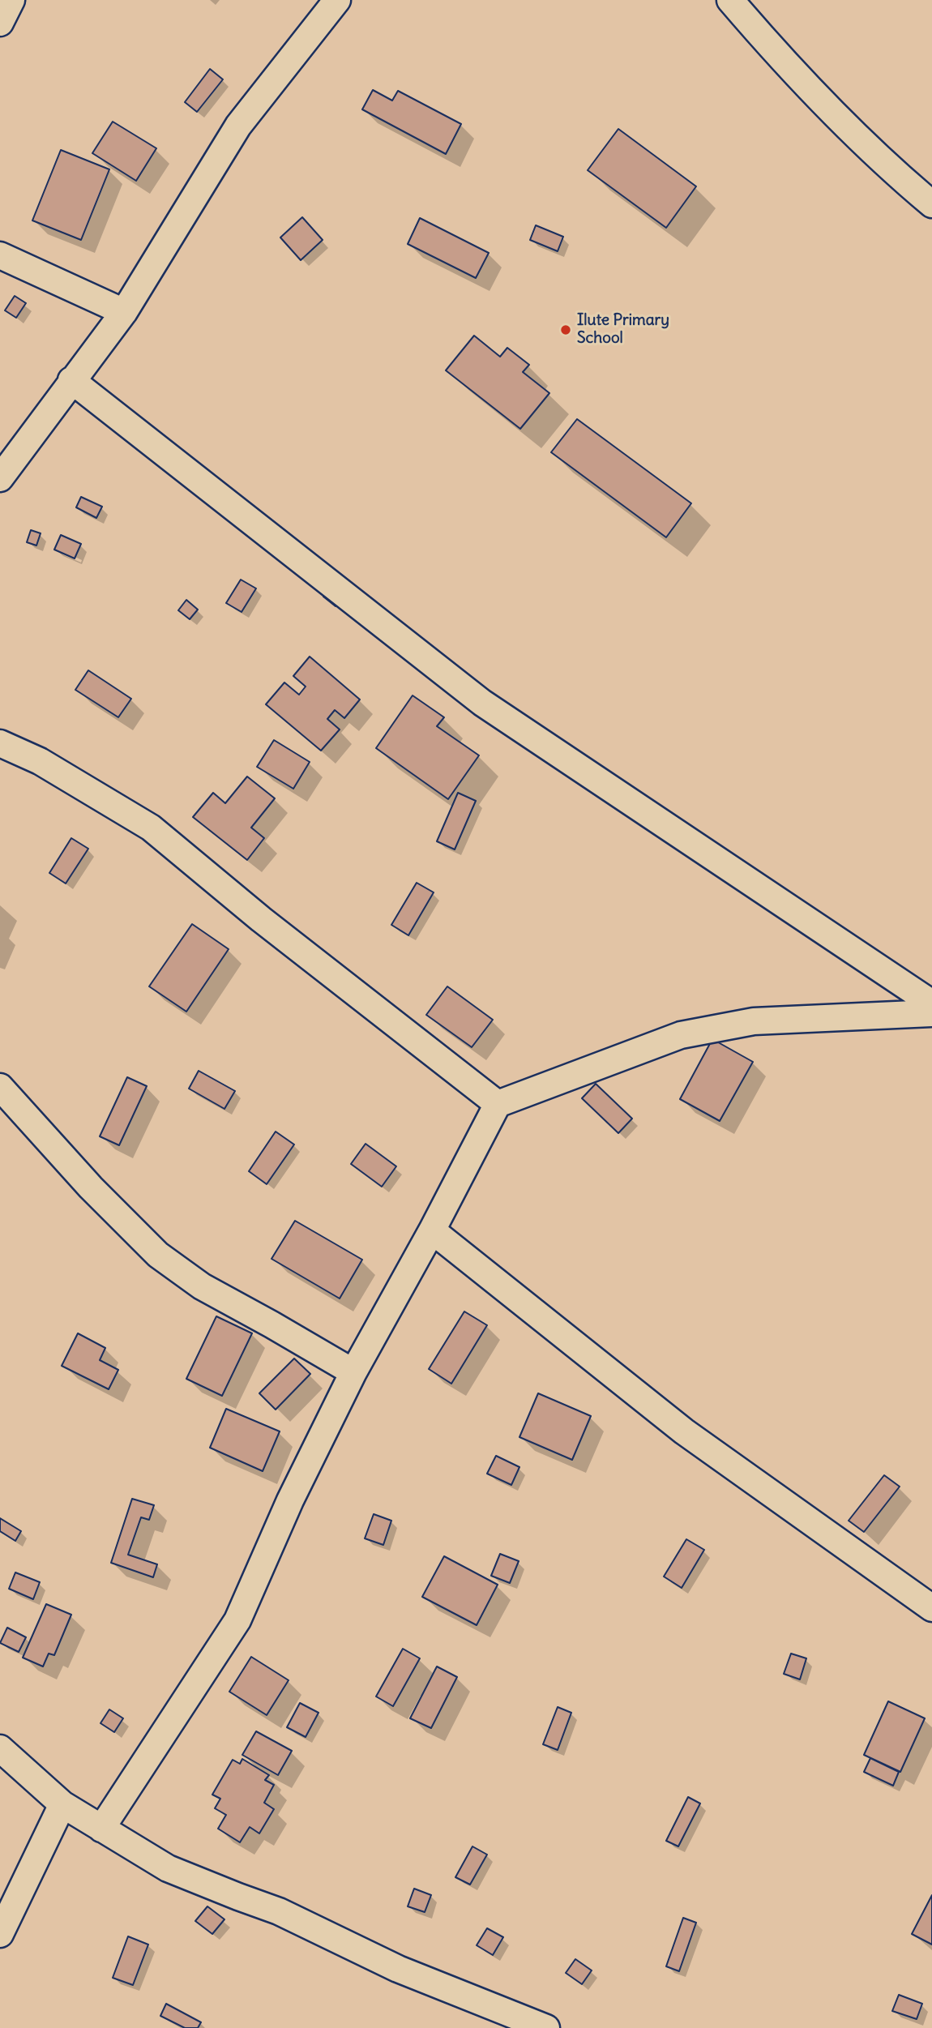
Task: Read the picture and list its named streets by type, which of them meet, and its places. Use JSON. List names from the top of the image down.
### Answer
{
  "places": ["Ilute Primary School"]
}
